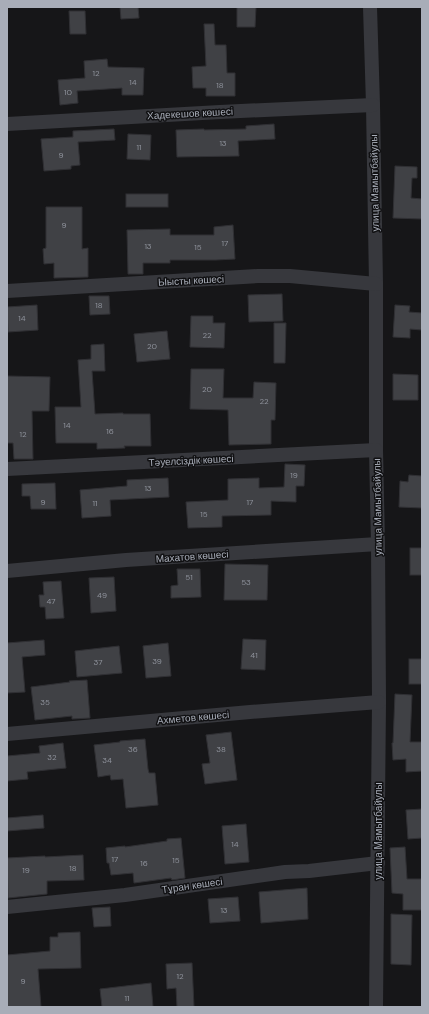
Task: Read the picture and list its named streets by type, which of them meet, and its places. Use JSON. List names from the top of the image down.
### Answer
{
  "streets": {
    "street": [
      "Хадекешов көшесі",
      "улица Мамытбайулы",
      "Ыысты көшесі",
      "Тәуелсіздік көшесі",
      "Махатов көшесі",
      "Ахметов көшесі",
      "Тұран көшесі"
    ]
  },
  "crossings": [
    ["Хадекешов көшесі", "улица Мамытбайулы"],
    ["улица Мамытбайулы", "Ыысты көшесі"],
    ["улица Мамытбайулы", "Тәуелсіздік көшесі"],
    ["улица Мамытбайулы", "Махатов көшесі"],
    ["улица Мамытбайулы", "Ахметов көшесі"],
    ["улица Мамытбайулы", "Тұран көшесі"]
  ],
  "house_numbers": [
    "12",
    "14",
    "18",
    "10",
    "13",
    "11",
    "9",
    "9",
    "17",
    "13",
    "15",
    "18",
    "14",
    "22",
    "20",
    "20",
    "22",
    "14",
    "16",
    "12",
    "19",
    "13",
    "9",
    "17",
    "11",
    "15",
    "51",
    "53",
    "49",
    "47",
    "41",
    "39",
    "37",
    "35",
    "36",
    "38",
    "32",
    "34",
    "14",
    "17",
    "15",
    "16",
    "18",
    "19",
    "13",
    "12",
    "9",
    "11"
  ]
}
